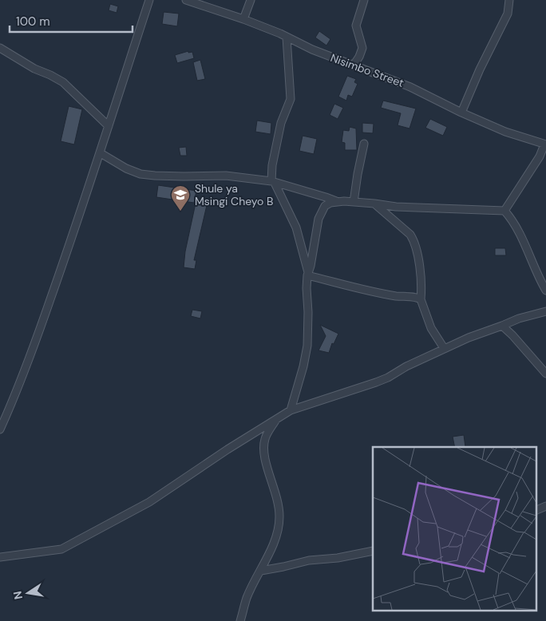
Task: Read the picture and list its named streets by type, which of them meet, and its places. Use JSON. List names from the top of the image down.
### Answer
{
  "streets": {
    "street": ["Nisimbo Street"]
  },
  "places": {
    "school or university": ["Shule ya Msingi Cheyo B"]
  },
  "scale_bar": "100 m",
  "north": "left"
}
